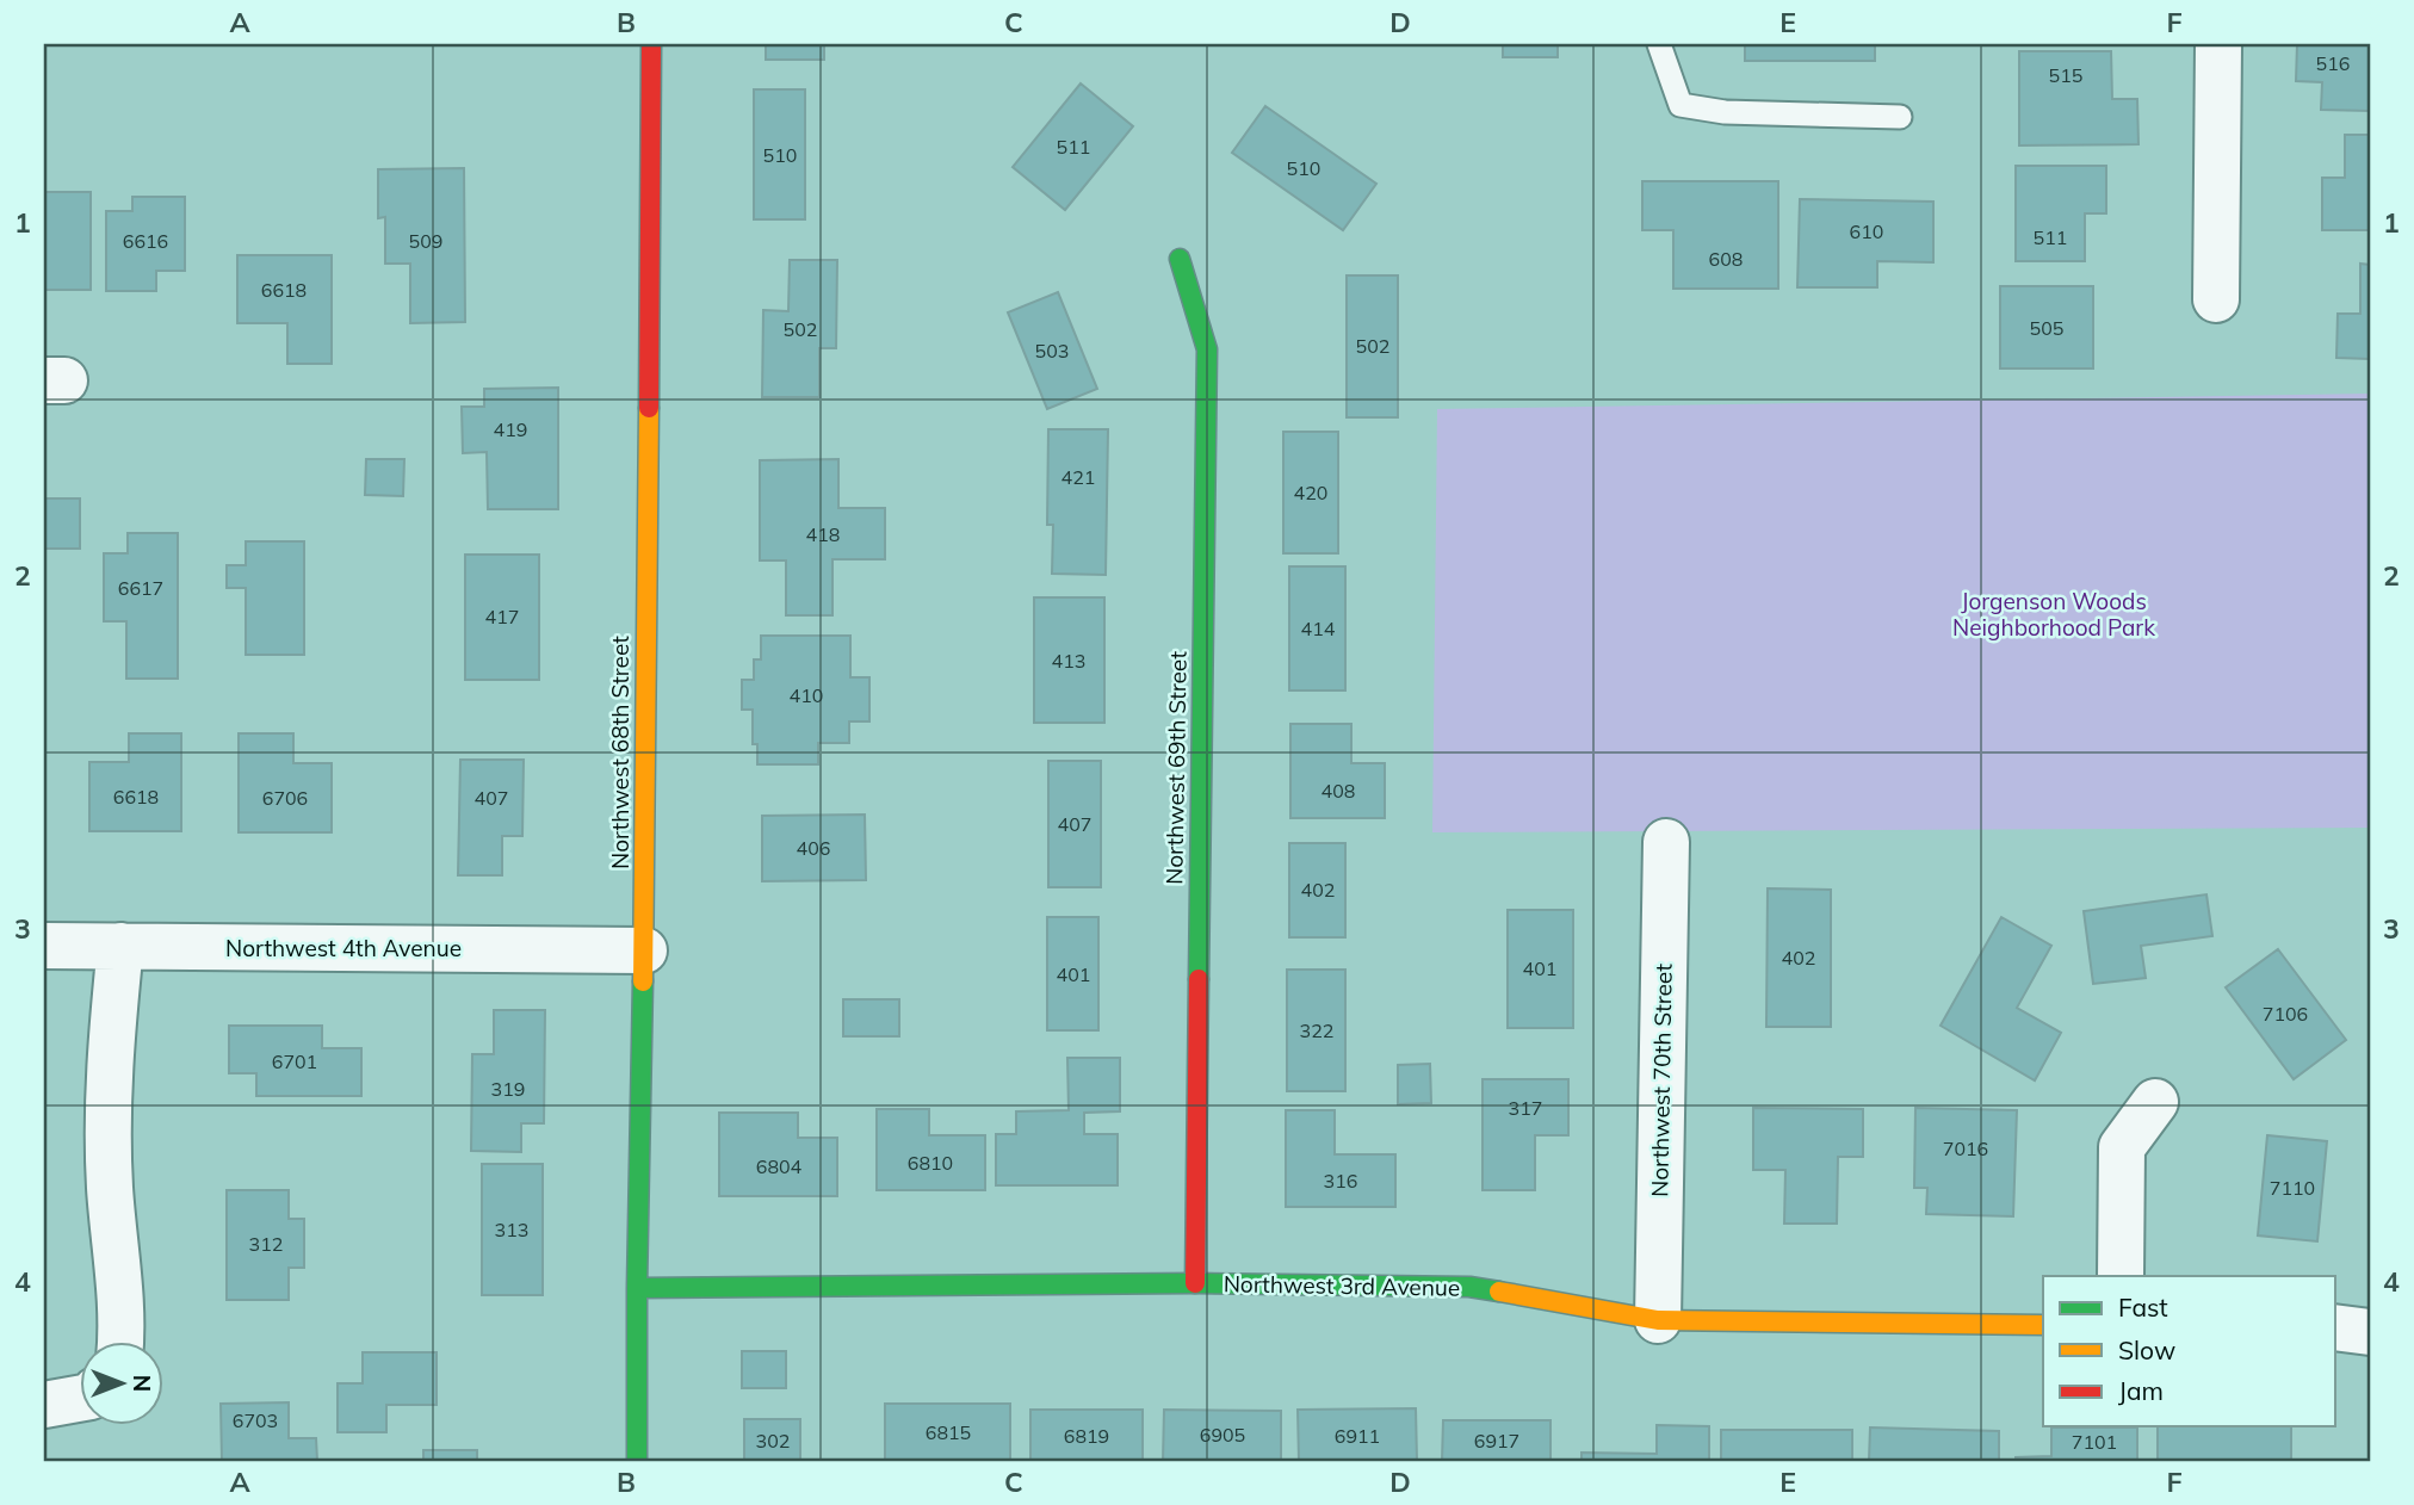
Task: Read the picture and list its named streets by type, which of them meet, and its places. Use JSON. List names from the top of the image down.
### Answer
{
  "streets": {
    "street": [
      "Northwest 68th Street",
      "Northwest 69th Street",
      "Northwest 4th Avenue",
      "Northwest 70th Street",
      "Northwest 3rd Avenue"
    ]
  },
  "crossings": [
    ["Northwest 68th Street", "Northwest 4th Avenue"],
    ["Northwest 68th Street", "Northwest 3rd Avenue"],
    ["Northwest 69th Street", "Northwest 3rd Avenue"],
    ["Northwest 70th Street", "Northwest 3rd Avenue"]
  ],
  "parks": ["Jorgenson Woods Neighborhood Park"],
  "house_numbers": [
    "516",
    "515",
    "511",
    "510",
    "510",
    "610",
    "511",
    "6616",
    "509",
    "608",
    "6618",
    "505",
    "502",
    "502",
    "503",
    "419",
    "421",
    "420",
    "418",
    "6617",
    "417",
    "414",
    "413",
    "410",
    "408",
    "6618",
    "6706",
    "407",
    "407",
    "406",
    "402",
    "402",
    "401",
    "401",
    "7106",
    "322",
    "6701",
    "319",
    "317",
    "7016",
    "6810",
    "6804",
    "316",
    "7110",
    "313",
    "312",
    "6703",
    "6815",
    "6905",
    "6819",
    "6911",
    "302",
    "6917",
    "7101"
  ],
  "legend": ["Fast", "Slow", "Jam"],
  "north": "right",
  "grid": {
    "columns": [
      "A",
      "B",
      "C",
      "D",
      "E",
      "F"
    ],
    "rows": [
      "1",
      "2",
      "3",
      "4"
    ]
  }
}
